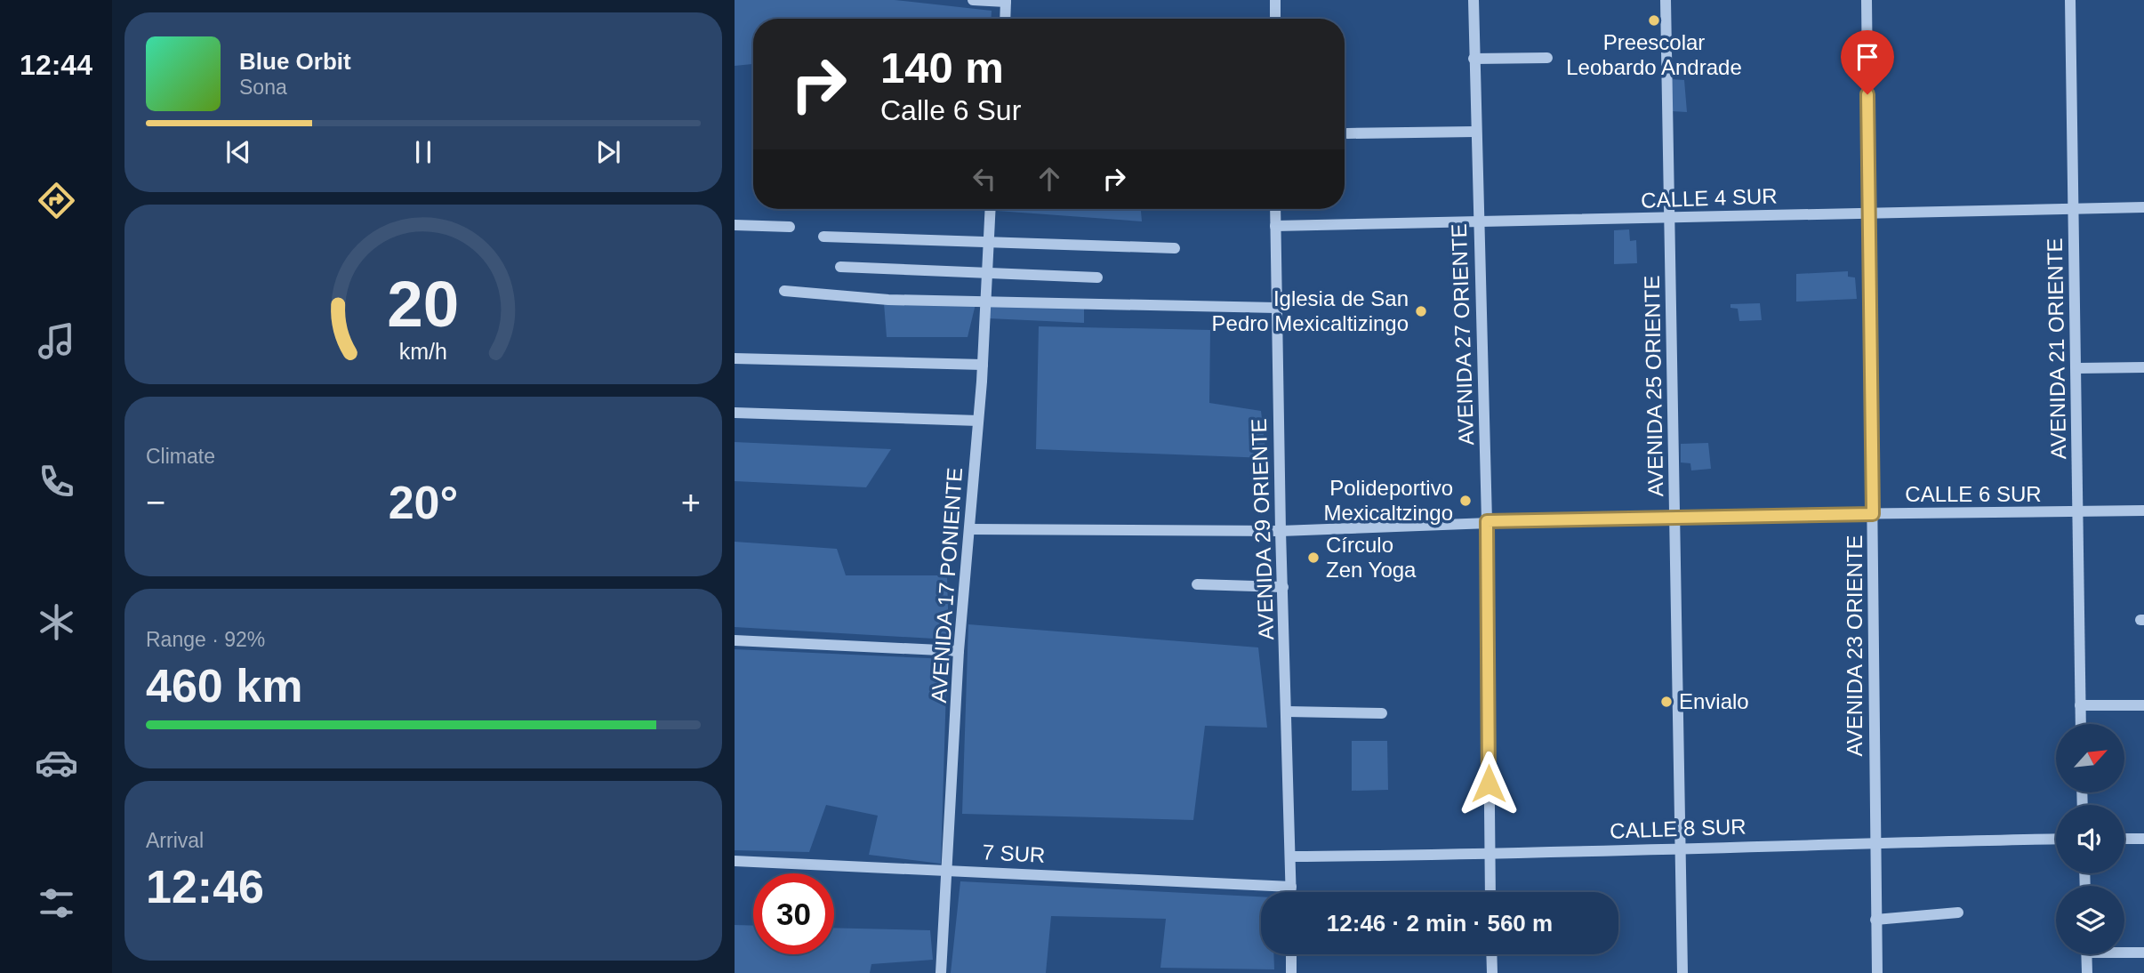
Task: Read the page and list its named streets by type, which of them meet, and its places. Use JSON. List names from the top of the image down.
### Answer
{
  "streets": {
    "street": [
      "CALLE 4 SUR",
      "AVENIDA 27 ORIENTE",
      "AVENIDA 21 ORIENTE",
      "AVENIDA 25 ORIENTE",
      "CALLE 6 SUR",
      "AVENIDA 29 ORIENTE",
      "AVENIDA 17 PONIENTE",
      "AVENIDA 23 ORIENTE",
      "CALLE 8 SUR",
      "7 SUR"
    ]
  },
  "crossings": [
    ["CALLE 4 SUR", "AVENIDA 27 ORIENTE"],
    ["CALLE 4 SUR", "AVENIDA 21 ORIENTE"],
    ["CALLE 4 SUR", "AVENIDA 25 ORIENTE"],
    ["CALLE 4 SUR", "AVENIDA 29 ORIENTE"],
    ["CALLE 4 SUR", "AVENIDA 23 ORIENTE"],
    ["AVENIDA 27 ORIENTE", "CALLE 6 SUR"],
    ["AVENIDA 27 ORIENTE", "CALLE 8 SUR"],
    ["AVENIDA 21 ORIENTE", "CALLE 6 SUR"],
    ["AVENIDA 25 ORIENTE", "CALLE 6 SUR"],
    ["AVENIDA 25 ORIENTE", "CALLE 8 SUR"],
    ["CALLE 6 SUR", "AVENIDA 29 ORIENTE"],
    ["CALLE 6 SUR", "AVENIDA 17 PONIENTE"],
    ["CALLE 6 SUR", "AVENIDA 23 ORIENTE"],
    ["AVENIDA 29 ORIENTE", "CALLE 8 SUR"],
    ["AVENIDA 29 ORIENTE", "7 SUR"],
    ["AVENIDA 17 PONIENTE", "7 SUR"],
    ["AVENIDA 23 ORIENTE", "CALLE 8 SUR"]
  ],
  "places": [
    "Preescolar Leobardo Andrade",
    "Iglesia de San Pedro Mexicaltizingo",
    "Polideportivo Mexicaltzingo",
    "Círculo Zen Yoga",
    "Envialo"
  ],
  "north": "top right",
  "page": {
    "tabs": "12:44",
    "turn": ["140 m", "Calle 6 Sur"],
    "song": ["Blue Orbit", "Sona"],
    "tile": [
      "Climate",
      ["Range · 92%", "460 km"],
      ["Arrival", "12:46"]
    ],
    "heat": ["−", "20°", "+"],
    "limit": "30",
    "trip": "12:46 · 2 min · 560 m",
    "gauge": ["20", "km/h"]
  }
}
